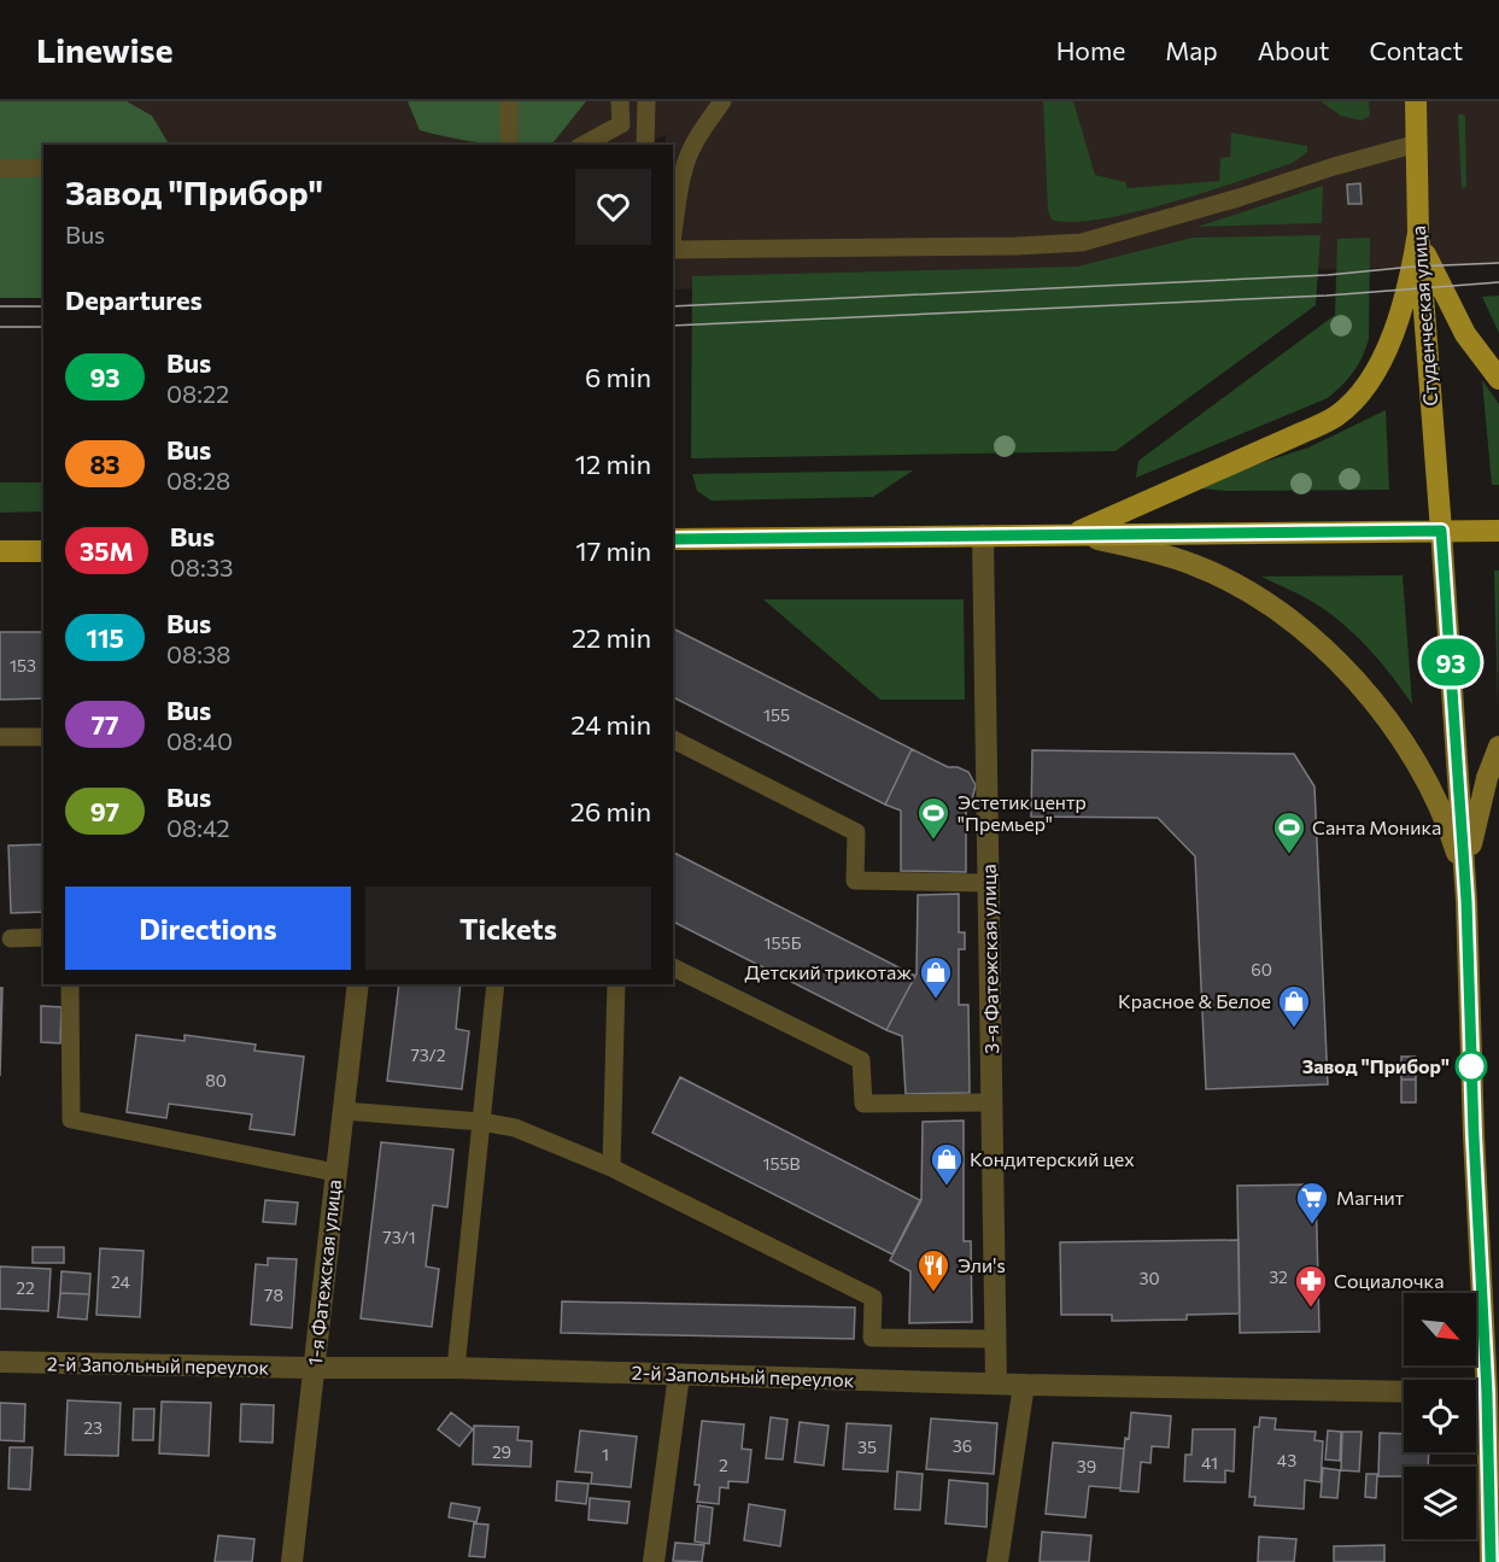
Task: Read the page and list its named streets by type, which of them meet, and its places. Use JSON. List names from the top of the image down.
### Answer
{
  "streets": {
    "main road": ["Студенческая улица"],
    "street": ["3-я Фатежская улица", "1-я Фатежская улица", "2-й Запольный переулок"]
  },
  "crossings": [
    ["3-я Фатежская улица", "2-й Запольный переулок"],
    ["1-я Фатежская улица", "2-й Запольный переулок"]
  ],
  "places": {
    "sports": ["Эстетик центр \"Премьер\"", "Санта Моника"],
    "shop": ["Детский трикотаж", "Красное & Белое", "Кондитерский цех"],
    "other": ["Завод \"Прибор\""],
    "supermarket": ["Магнит"],
    "restaurant": ["Эли's"],
    "pharmacy": ["Социалочка"]
  },
  "lines": ["bus line 93"],
  "house_numbers": [
    "153",
    "155",
    "155Б",
    "60",
    "73/2",
    "80",
    "155В",
    "73/1",
    "32",
    "30",
    "24",
    "22",
    "78",
    "23",
    "36",
    "35",
    "29",
    "1",
    "43",
    "41",
    "2",
    "39"
  ],
  "north": "bottom right",
  "page": {
    "header": "Linewise",
    "nav": [
      "Home",
      "Map",
      "About",
      "Contact"
    ],
    "on_map": "93",
    "heading": [
      ["Завод \"Прибор\"", "Bus"],
      "Departures"
    ],
    "list": [
      {
        "mark": "93",
        "name": "Bus",
        "note": "08:22",
        "value": "6 min"
      },
      {
        "mark": "83",
        "name": "Bus",
        "note": "08:28",
        "value": "12 min"
      },
      {
        "mark": "35М",
        "name": "Bus",
        "note": "08:33",
        "value": "17 min"
      },
      {
        "mark": "115",
        "name": "Bus",
        "note": "08:38",
        "value": "22 min"
      },
      {
        "mark": "77",
        "name": "Bus",
        "note": "08:40",
        "value": "24 min"
      },
      {
        "mark": "97",
        "name": "Bus",
        "note": "08:42",
        "value": "26 min"
      }
    ],
    "buttons": ["Directions", "Tickets"]
  }
}
